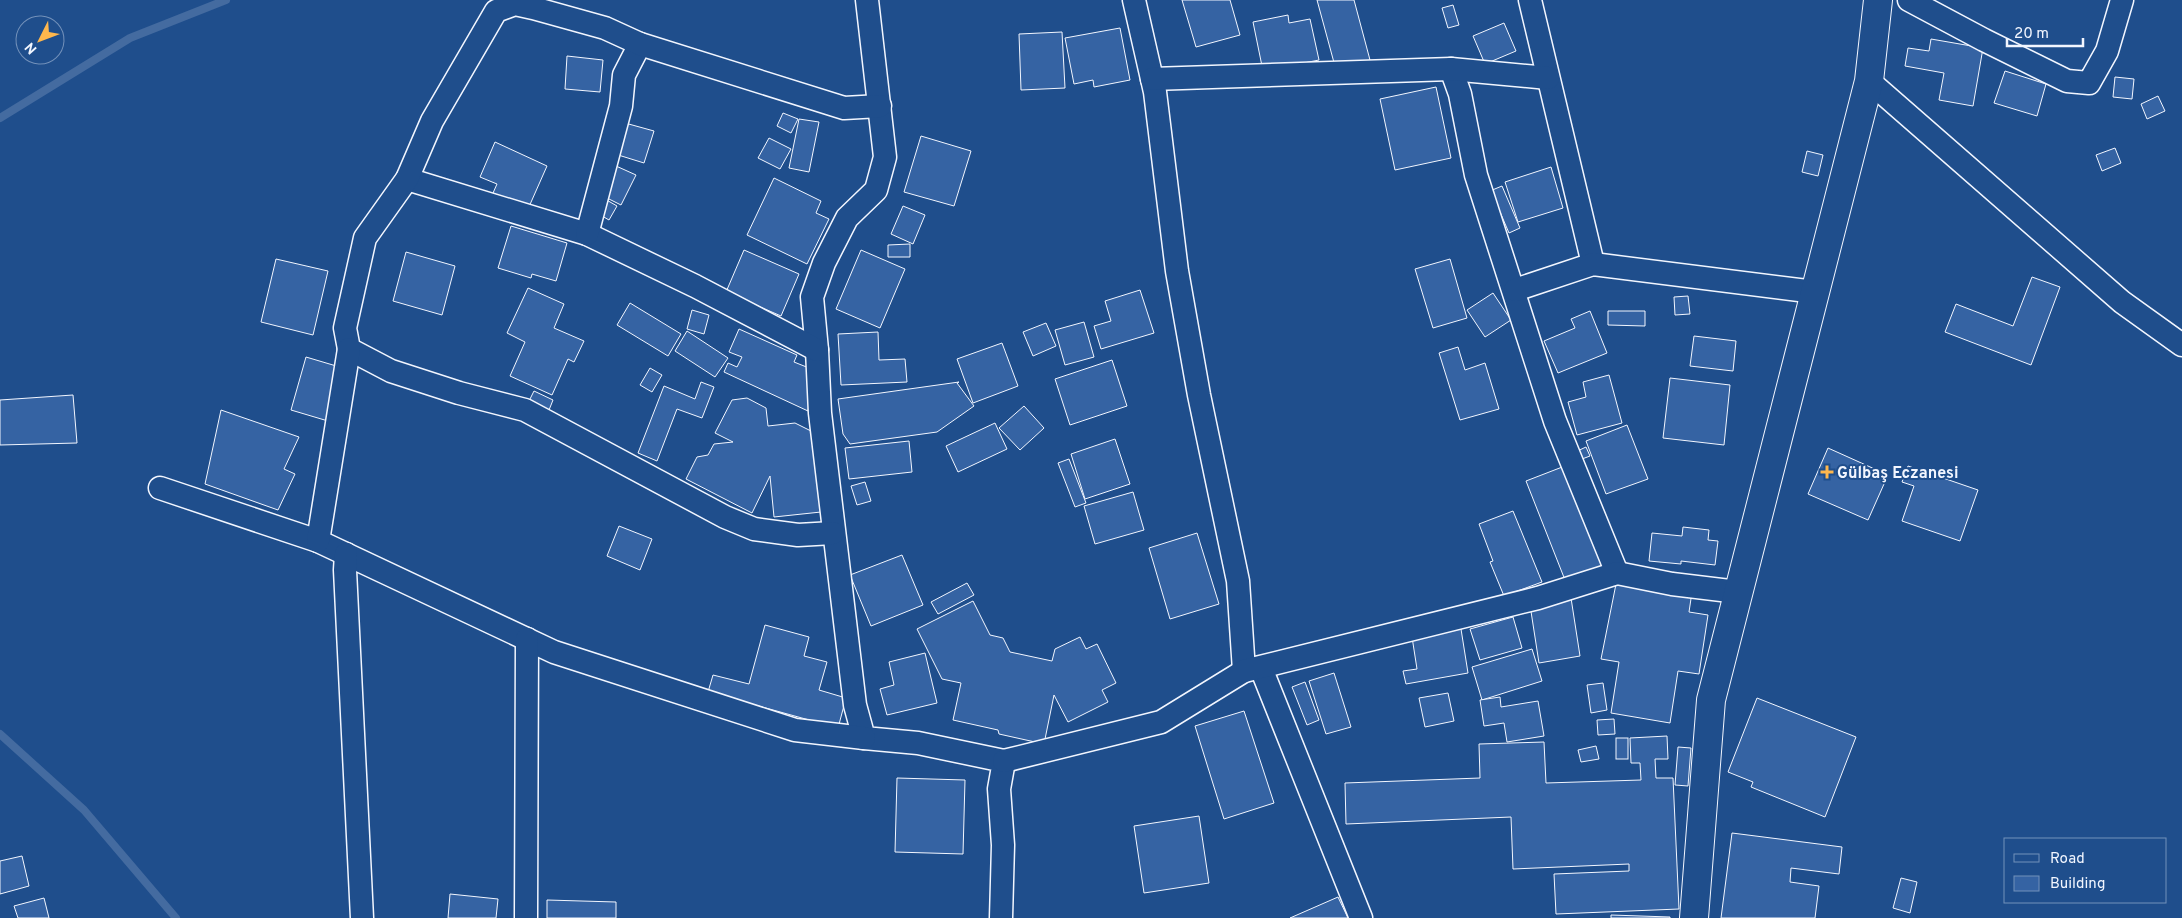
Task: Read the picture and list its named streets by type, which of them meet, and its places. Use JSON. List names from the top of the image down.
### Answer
{
  "places": {
    "health": ["Gülbaş Eczanesi"]
  },
  "legend": ["Road", "Building"],
  "scale_bar": "20 m",
  "north": "bottom left"
}
